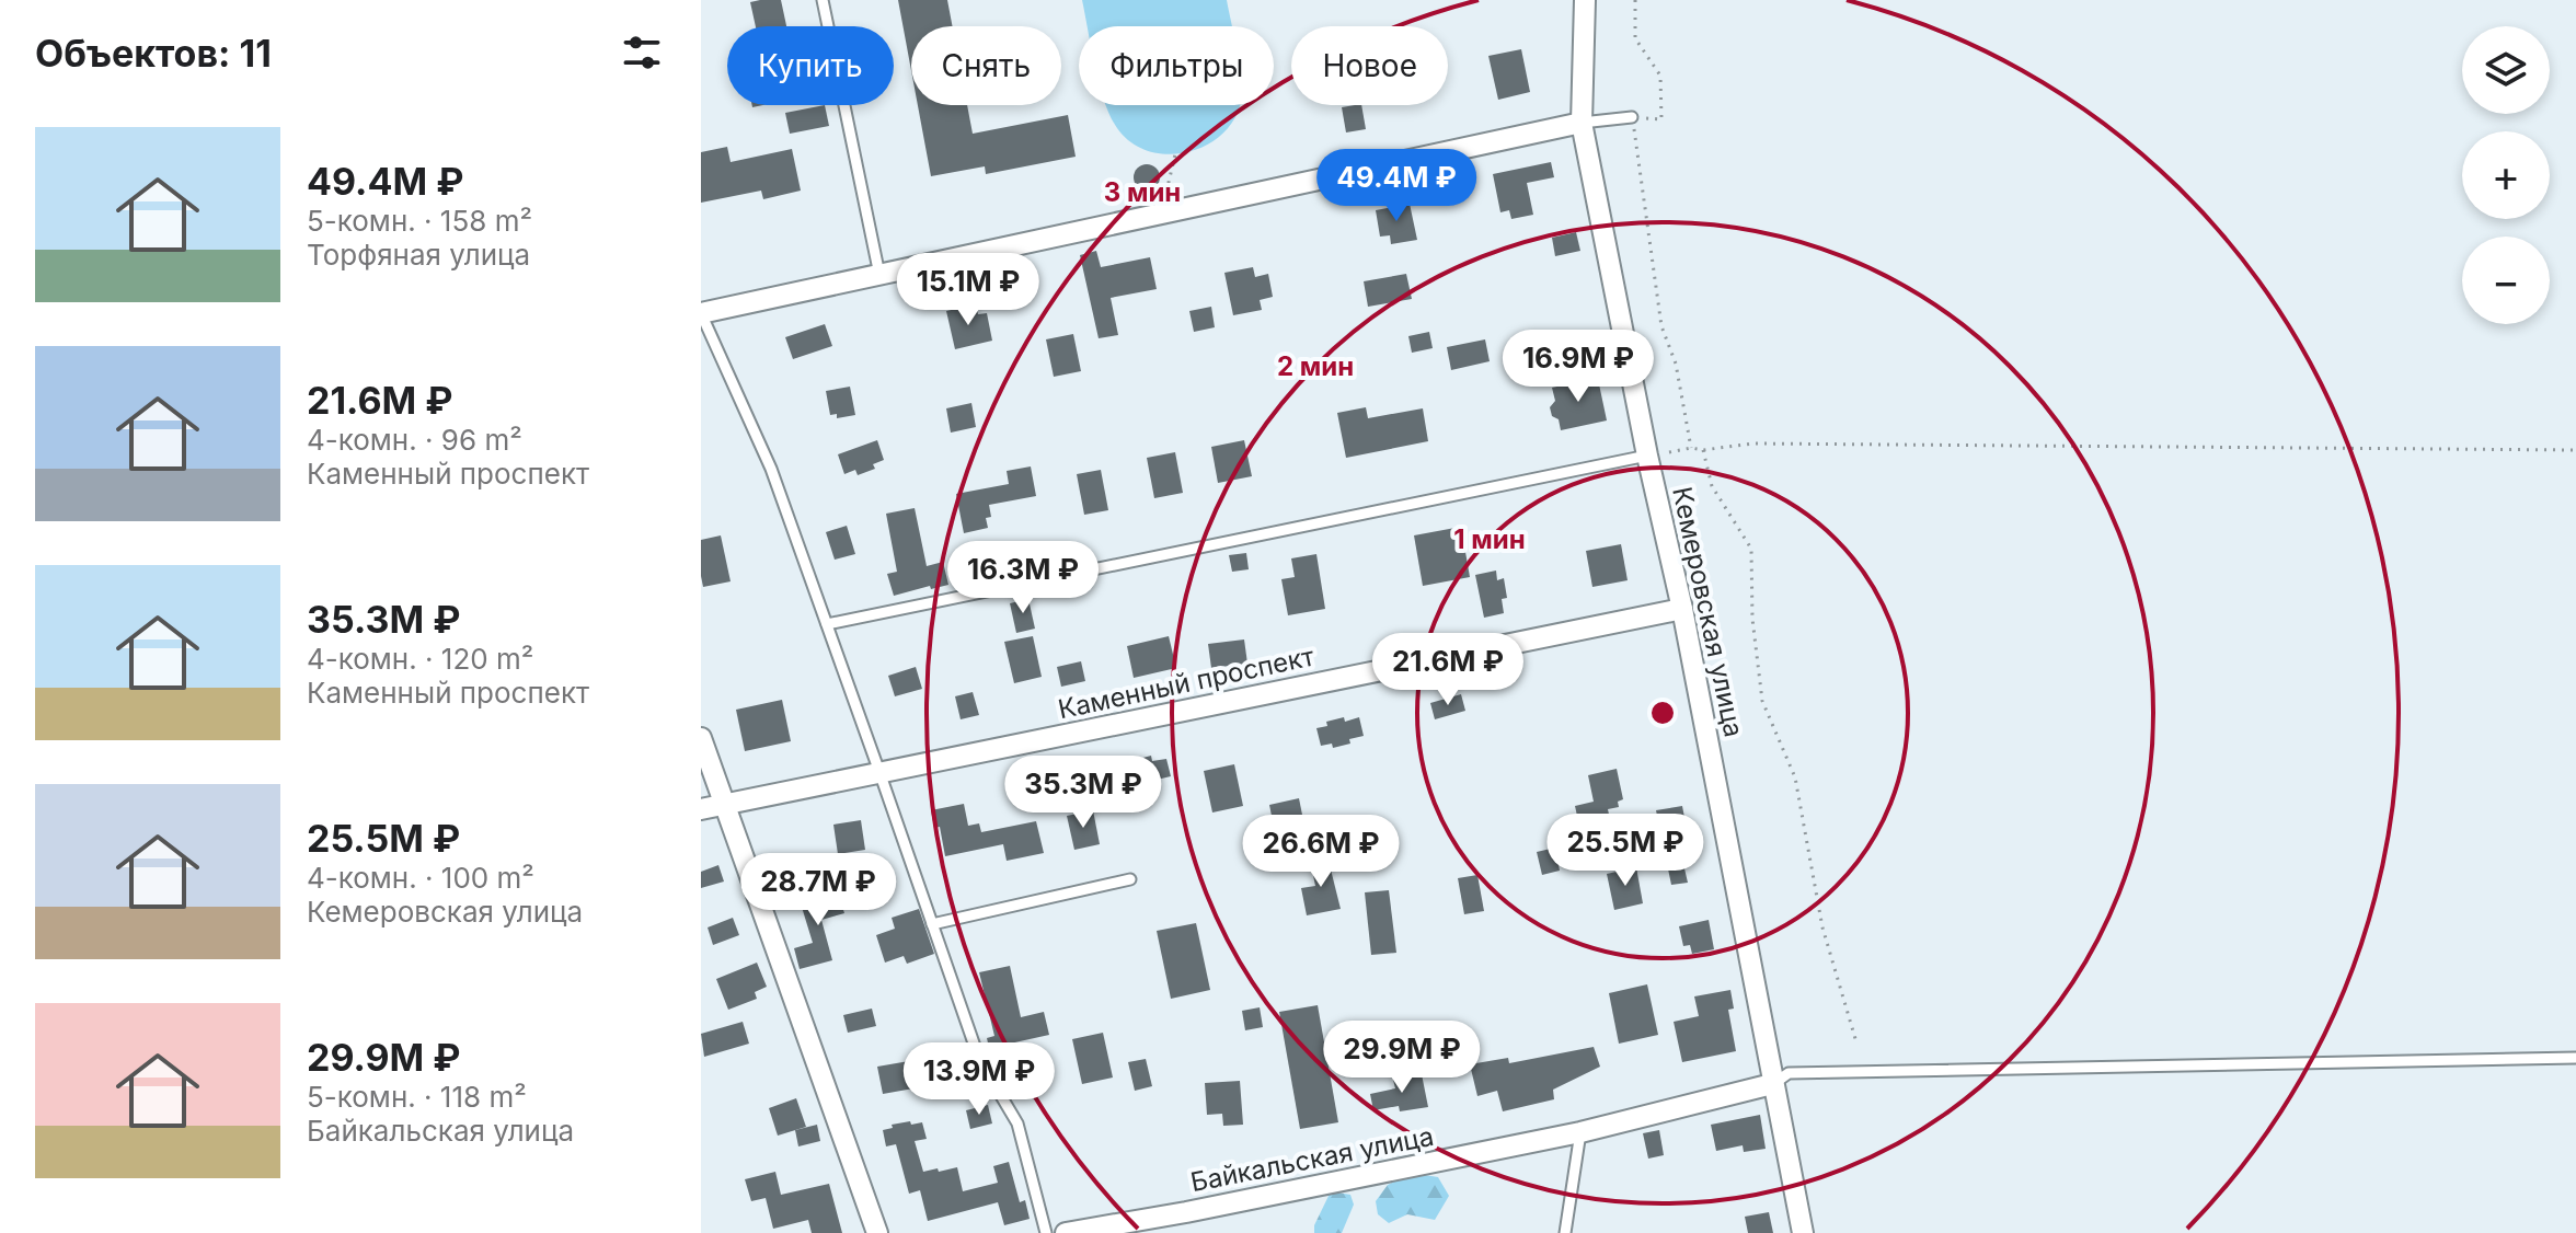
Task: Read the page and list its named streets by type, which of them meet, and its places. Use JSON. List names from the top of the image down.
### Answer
{
  "streets": {
    "street": ["Кемеровская улица", "Каменный проспект", "Байкальская улица"]
  },
  "crossings": [
    ["Кемеровская улица", "Каменный проспект"],
    ["Кемеровская улица", "Байкальская улица"]
  ],
  "page": {
    "heading": "Объектов: 11",
    "map_buttons": ["+", "−"],
    "chip": [
      "Купить",
      "Снять",
      "Фильтры",
      "Новое"
    ],
    "list": [
      {
        "name": "49.4M ₽",
        "note": "5-комн. · 158 m² · Торфяная улица"
      },
      {
        "name": "21.6M ₽",
        "note": "4-комн. · 96 m² · Каменный проспект"
      },
      {
        "name": "35.3M ₽",
        "note": "4-комн. · 120 m² · Каменный проспект"
      },
      {
        "name": "25.5M ₽",
        "note": "4-комн. · 100 m² · Кемеровская улица"
      },
      {
        "name": "29.9M ₽",
        "note": "5-комн. · 118 m² · Байкальская улица"
      }
    ],
    "price": [
      "49.4M ₽",
      "15.1M ₽",
      "16.9M ₽",
      "16.3M ₽",
      "21.6M ₽",
      "35.3M ₽",
      "25.5M ₽",
      "26.6M ₽",
      "28.7M ₽",
      "29.9M ₽",
      "13.9M ₽"
    ]
  },
  "rings": ["3 мин", "2 мин", "1 мин"]
}
